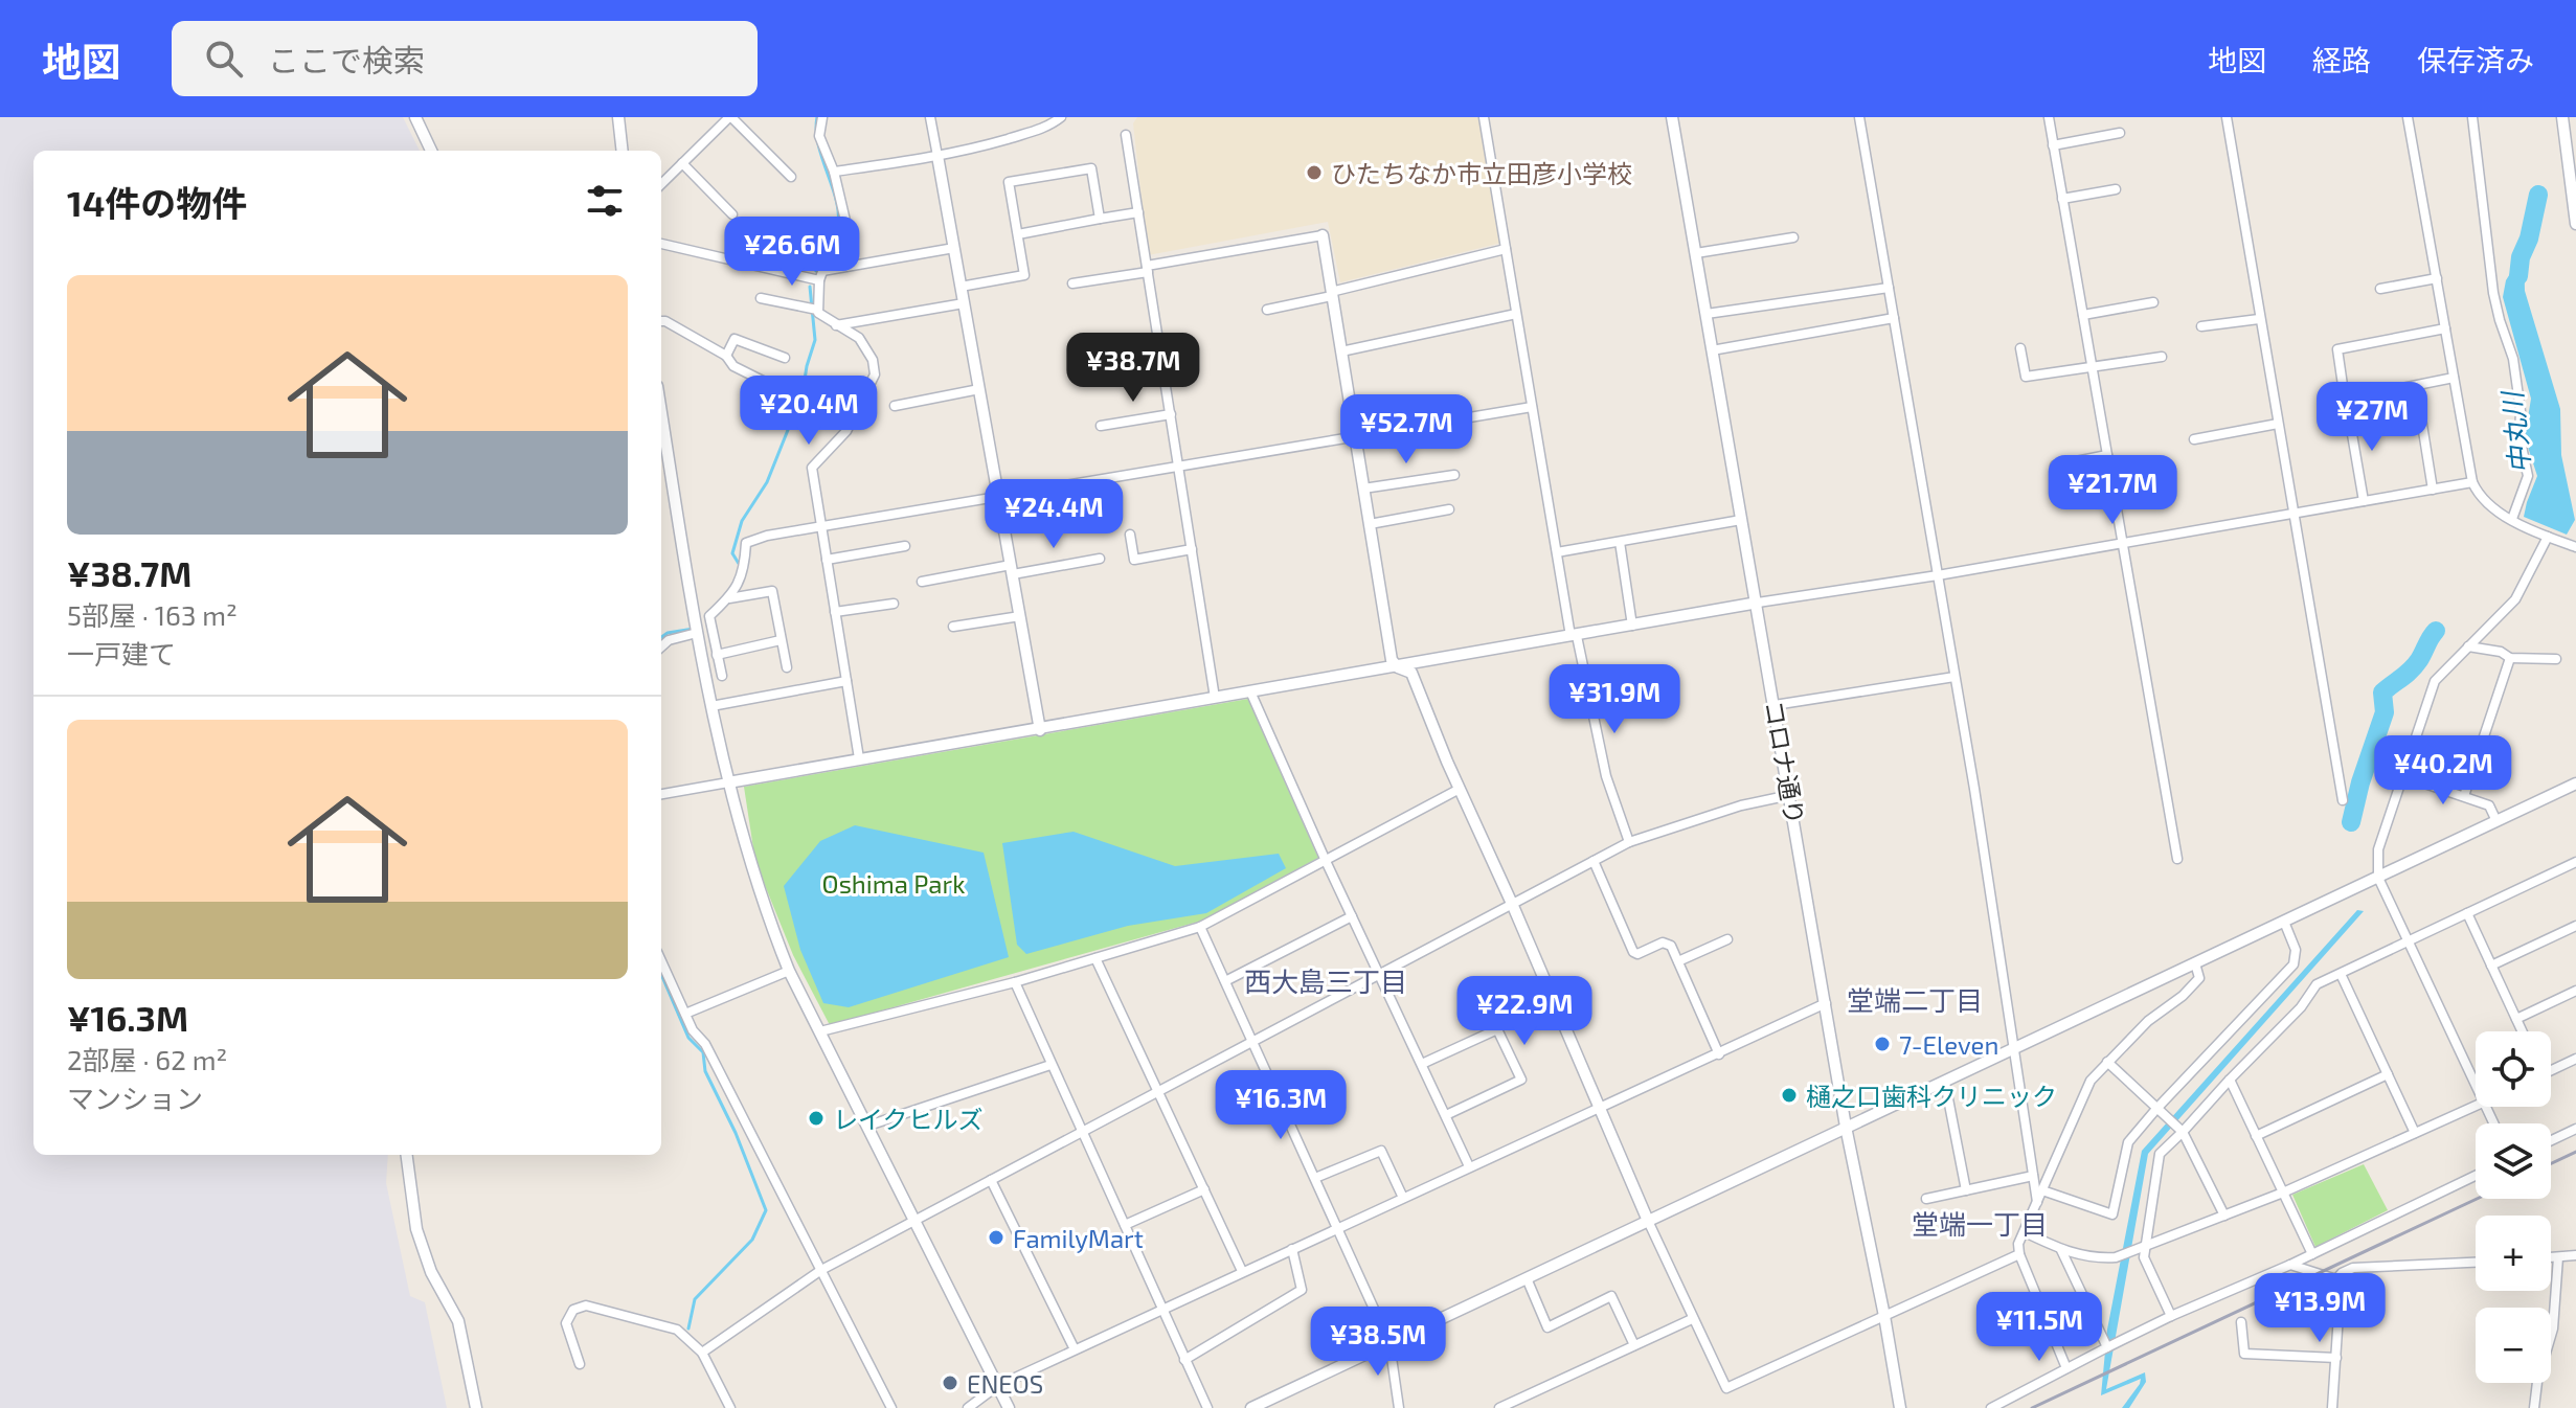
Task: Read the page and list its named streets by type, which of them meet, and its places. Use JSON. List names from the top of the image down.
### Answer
{
  "streets": {
    "street": ["コロナ通り"]
  },
  "districts": ["西大島三丁目", "堂端二丁目", "堂端一丁目"],
  "water": ["中丸川"],
  "parks": ["Oshima Park"],
  "places": [
    "ひたちなか市立田彦小学校",
    "7-Eleven",
    "樋之口歯科クリニック",
    "レイクヒルズ",
    "FamilyMart",
    "ENEOS"
  ],
  "page": {
    "header": "地図",
    "search": "ここで検索",
    "nav": ["地図", "経路", "保存済み"],
    "heading": "14件の物件",
    "price": [
      "¥26.6M",
      "¥38.7M",
      "¥20.4M",
      "¥27M",
      "¥52.7M",
      "¥21.7M",
      "¥24.4M",
      "¥31.9M",
      "¥40.2M",
      "¥22.9M",
      "¥16.3M",
      "¥13.9M",
      "¥11.5M",
      "¥38.5M"
    ],
    "list": [
      {
        "name": "¥38.7M",
        "note": "5部屋 · 163 m² · 一戸建て"
      },
      {
        "name": "¥16.3M",
        "note": "2部屋 · 62 m² · マンション"
      }
    ],
    "map_buttons": ["+", "−"]
  }
}
